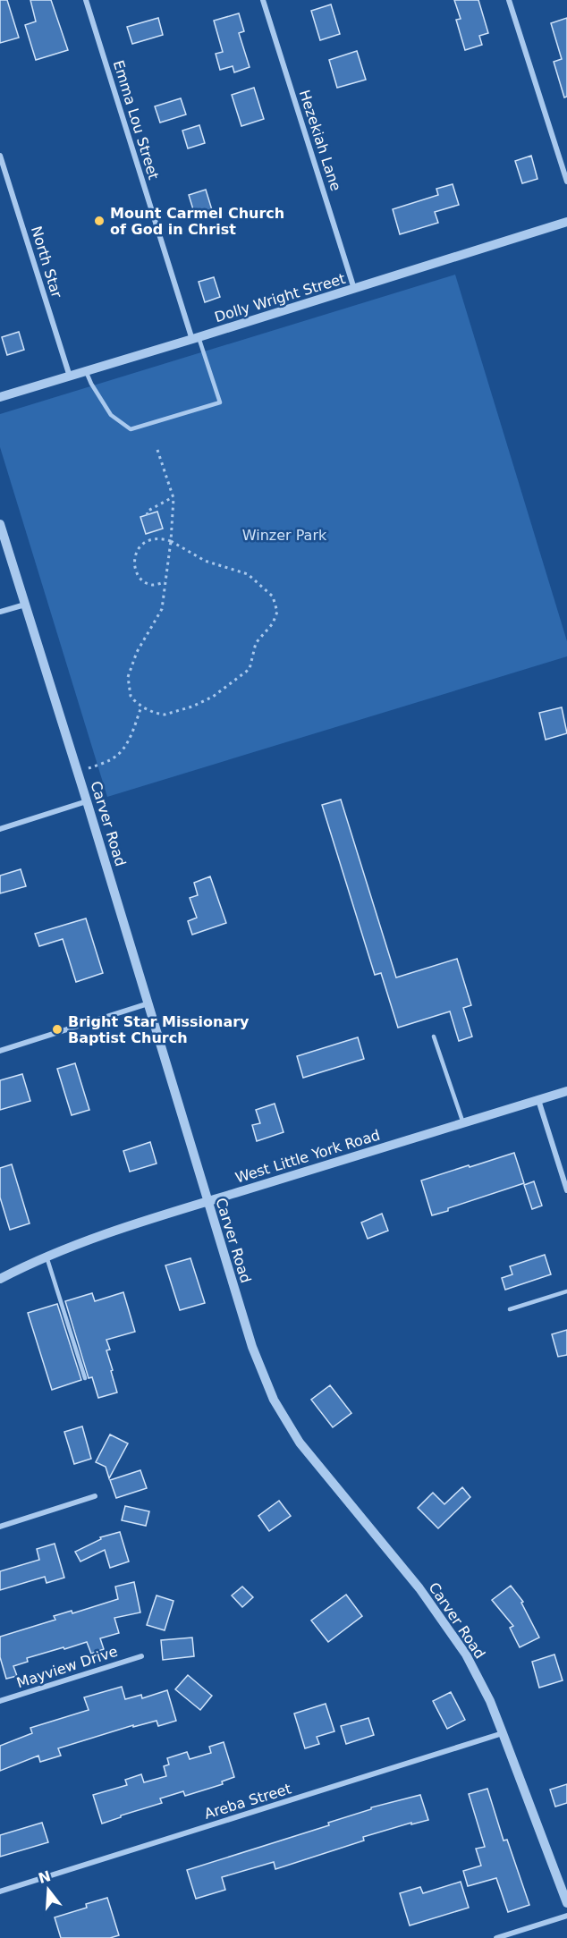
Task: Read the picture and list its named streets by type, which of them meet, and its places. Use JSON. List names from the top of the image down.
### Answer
{
  "streets": {
    "street": [
      "Emma Lou Street",
      "Hezekiah Lane",
      "North Star",
      "Dolly Wright Street",
      "Carver Road",
      "West Little York Road",
      "Mayview Drive",
      "Areba Street"
    ]
  },
  "crossings": [
    ["Emma Lou Street", "Dolly Wright Street"],
    ["Hezekiah Lane", "Dolly Wright Street"],
    ["North Star", "Dolly Wright Street"],
    ["Carver Road", "West Little York Road"],
    ["Carver Road", "Areba Street"]
  ],
  "parks": ["Winzer Park"],
  "places": ["Mount Carmel Church of God in Christ", "Bright Star Missionary Baptist Church"],
  "north": "top"
}
